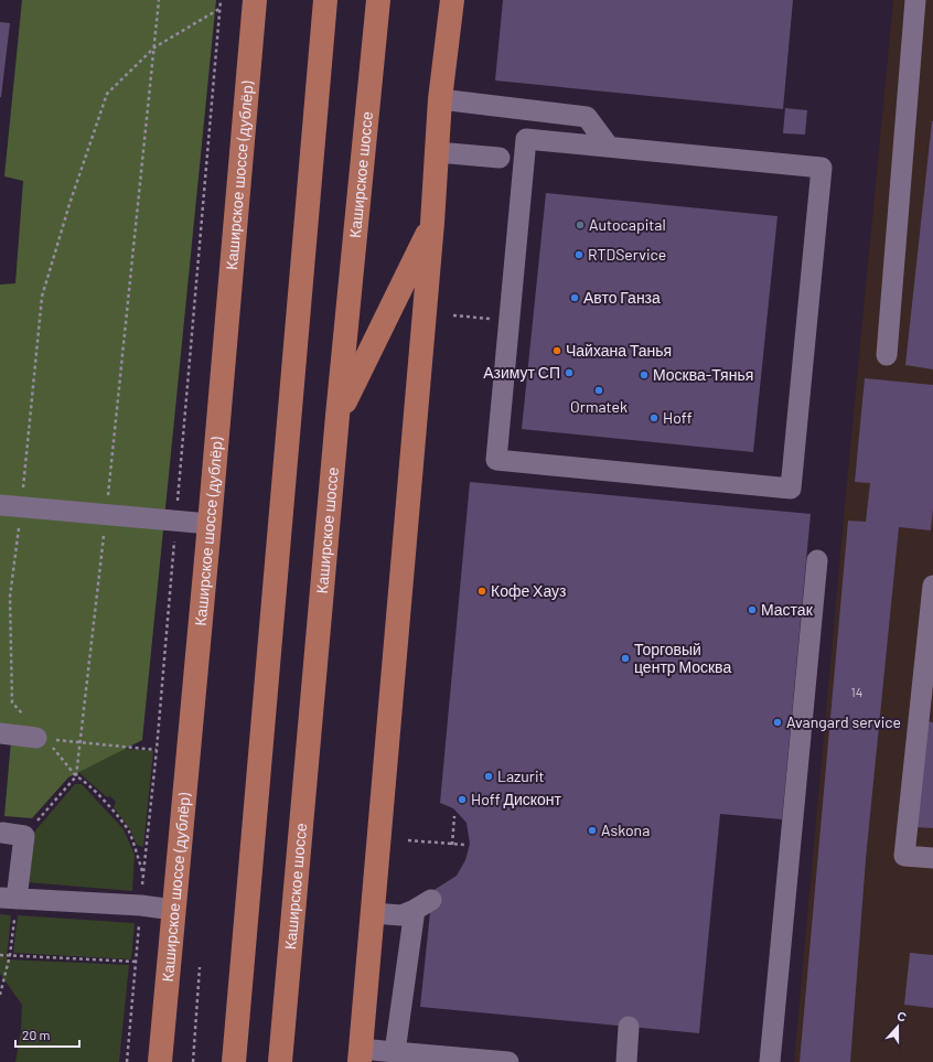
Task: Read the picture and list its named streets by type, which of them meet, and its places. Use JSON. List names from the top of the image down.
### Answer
{
  "streets": {
    "main road": ["Каширское шоссе (дублёр)", "Каширское шоссе"]
  },
  "places": [
    "Autocapital",
    "RTDService",
    "Авто Ганза",
    "Чайхана Танья",
    "Азимут СП",
    "Москва-Тянья",
    "Ormatek",
    "Hoff",
    "Кофе Хауз",
    "Мастак",
    "Торговый центр Москва",
    "Avangard service",
    "Lazurit",
    "Hoff Дисконт",
    "Askona"
  ],
  "house_numbers": ["14"],
  "scale_bar": "20 m",
  "north": "top"
}
